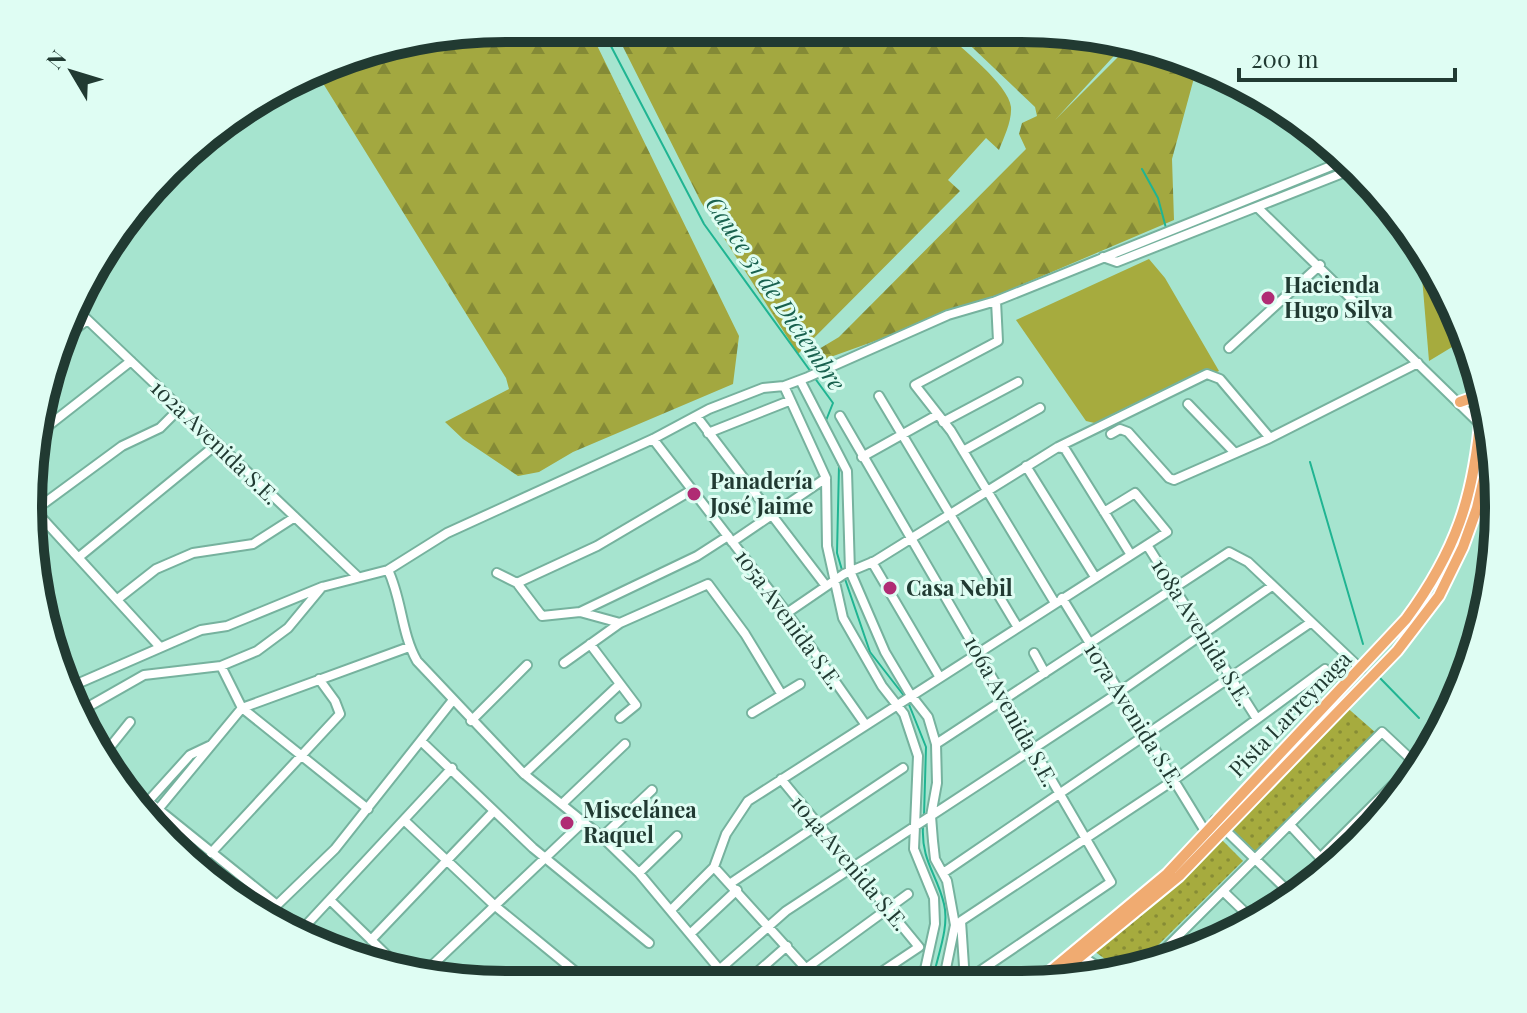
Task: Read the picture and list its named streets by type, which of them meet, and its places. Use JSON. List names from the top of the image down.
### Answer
{
  "streets": {
    "main road": ["Pista Larreynaga"],
    "street": [
      "102a Avenida S.E.",
      "105a Avenida S.E.",
      "108a Avenida S.E.",
      "106a Avenida S.E.",
      "107a Avenida S.E.",
      "104a Avenida S.E."
    ]
  },
  "crossings": [
    ["Pista Larreynaga", "107a Avenida S.E."]
  ],
  "water": ["Cauce 31 de Diciembre"],
  "places": [
    "Hacienda Hugo Silva",
    "Panadería José Jaime",
    "Casa Nebil",
    "Miscelánea Raquel"
  ],
  "scale_bar": "200 m",
  "north": "top left"
}
